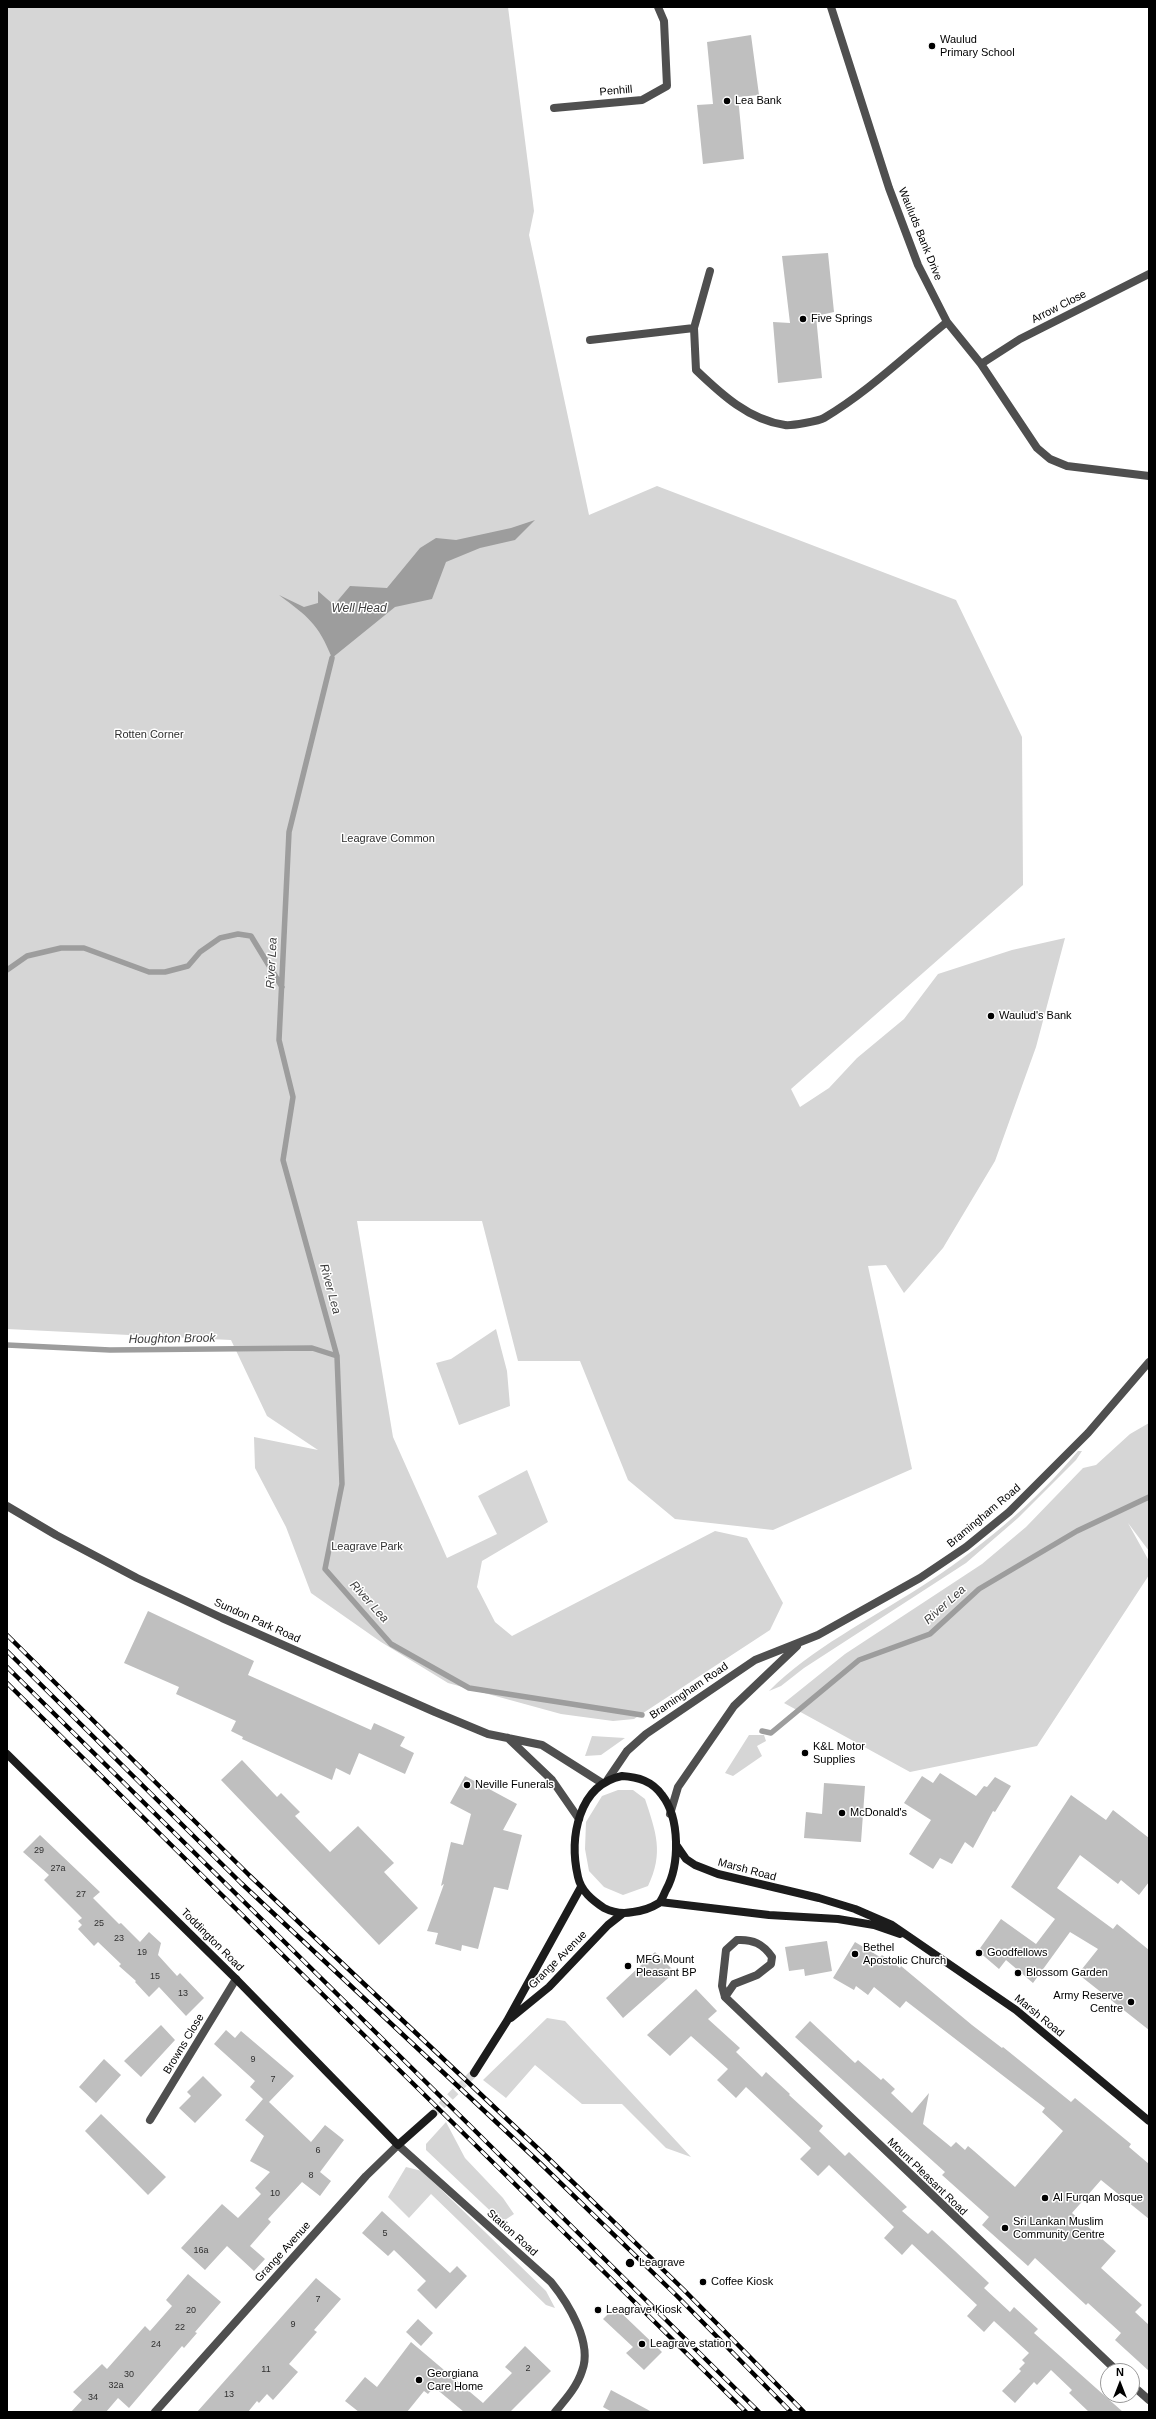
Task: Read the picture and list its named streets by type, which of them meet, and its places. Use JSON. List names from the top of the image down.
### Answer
{
  "streets": {
    "main road": ["Marsh Road", "Toddington Road", "Grange Avenue"],
    "street": [
      "Penhill",
      "Wauluds Bank Drive",
      "Arrow Close",
      "Bramingham Road",
      "Sundon Park Road",
      "Browns Close",
      "Mount Pleasant Road",
      "Station Road"
    ]
  },
  "crossings": [
    ["Wauluds Bank Drive", "Arrow Close"],
    ["Bramingham Road", "Sundon Park Road"],
    ["Bramingham Road", "Marsh Road"],
    ["Bramingham Road", "Grange Avenue"],
    ["Sundon Park Road", "Marsh Road"],
    ["Sundon Park Road", "Grange Avenue"],
    ["Marsh Road", "Grange Avenue"],
    ["Toddington Road", "Grange Avenue"],
    ["Toddington Road", "Browns Close"],
    ["Toddington Road", "Station Road"],
    ["Grange Avenue", "Station Road"]
  ],
  "water": ["Well Head", "River Lea", "Houghton Brook"],
  "parks": ["Rotten Corner", "Leagrave Common", "Leagrave Park"],
  "places": [
    "Waulud Primary School",
    "Lea Bank",
    "Five Springs",
    "Waulud's Bank",
    "K&L Motor Supplies",
    "Neville Funerals",
    "McDonald's",
    "Goodfellows",
    "Bethel Apostolic Church",
    "MFG Mount Pleasant BP",
    "Blossom Garden",
    "Army Reserve Centre",
    "Al Furqan Mosque",
    "Sri Lankan Muslim Community Centre",
    "Leagrave",
    "Coffee Kiosk",
    "Leagrave Kiosk",
    "Leagrave station",
    "Georgiana Care Home"
  ],
  "house_numbers": [
    "29",
    "27a",
    "27",
    "25",
    "23",
    "19",
    "15",
    "13",
    "9",
    "7",
    "6",
    "8",
    "10",
    "5",
    "16a",
    "7",
    "20",
    "9",
    "22",
    "24",
    "2",
    "11",
    "30",
    "32a",
    "13",
    "34"
  ],
  "north": "top"
}
